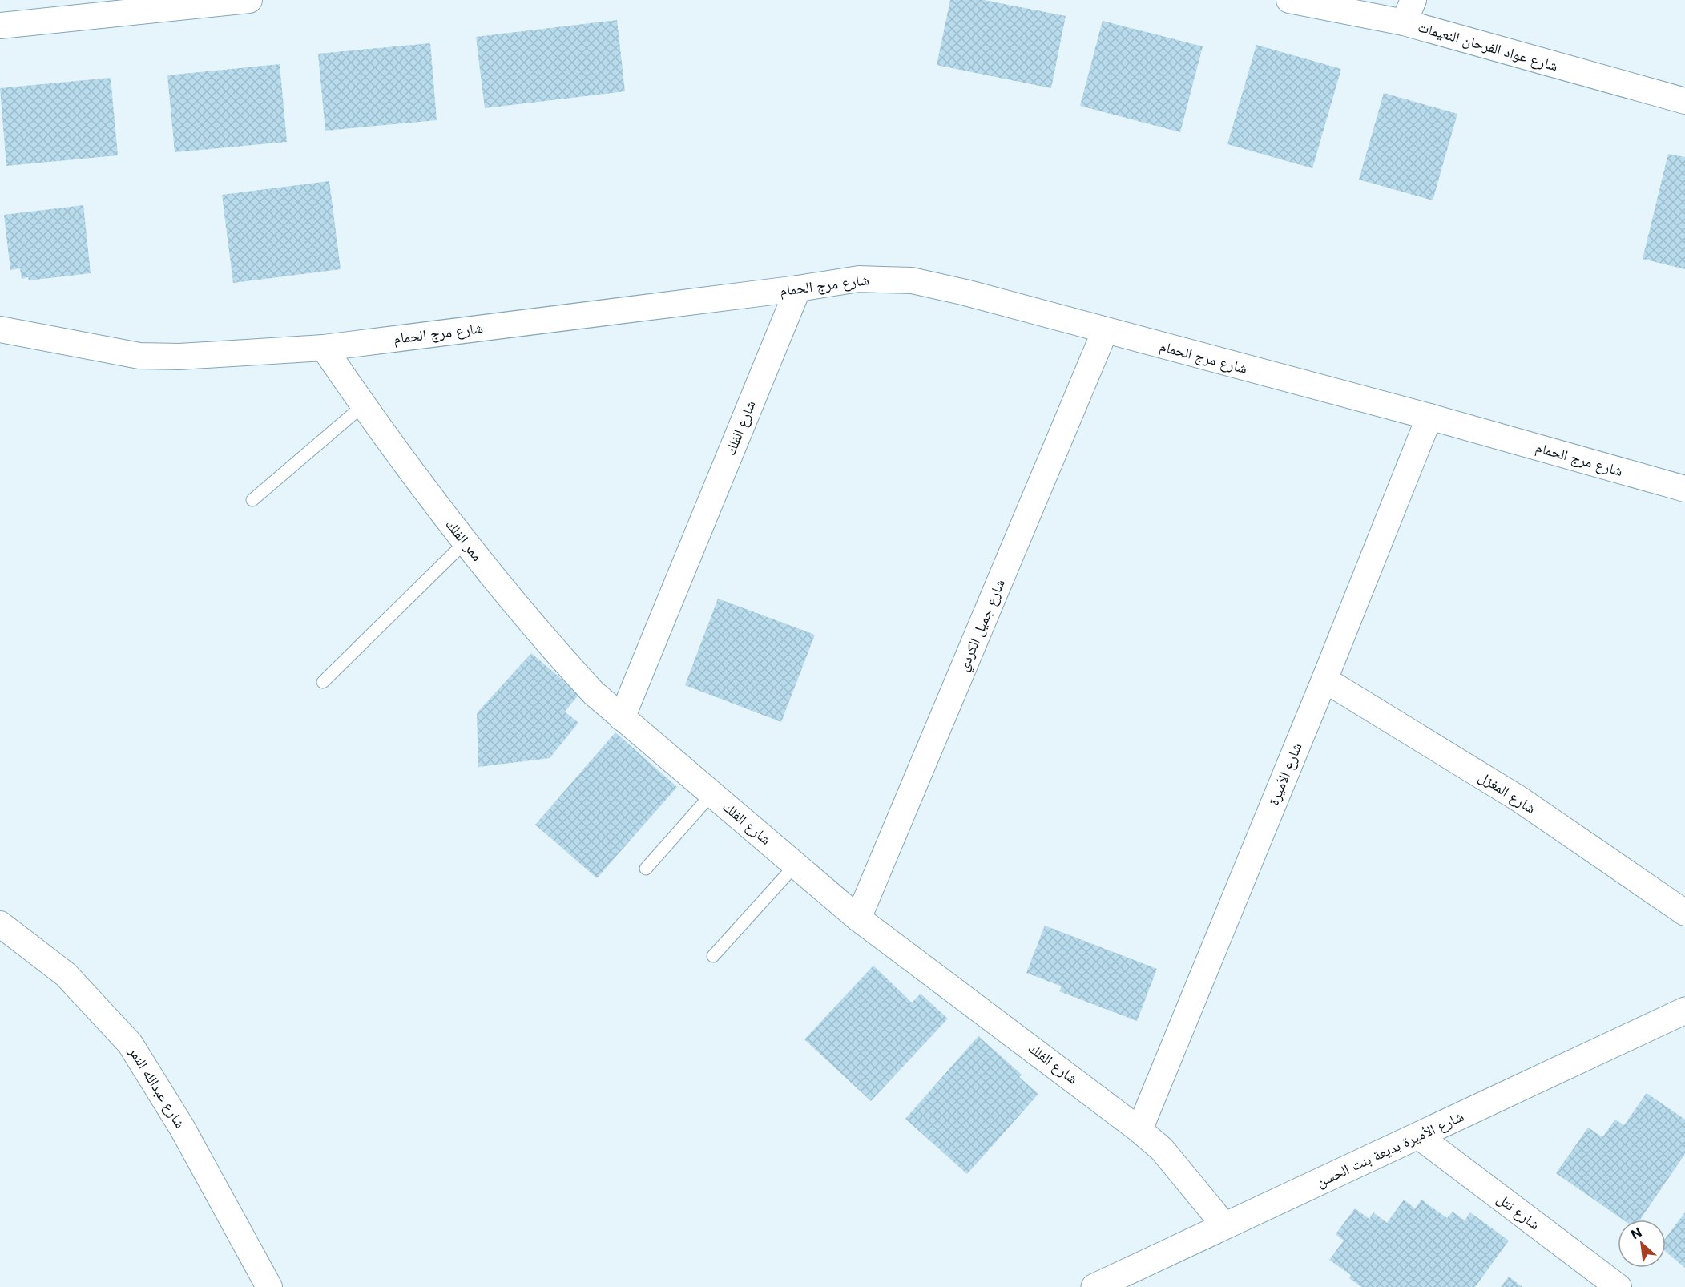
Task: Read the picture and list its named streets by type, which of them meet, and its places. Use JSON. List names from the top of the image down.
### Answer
{
  "streets": {
    "street": [
      "شارع عواد الفرحان النعيمات",
      "شارع مرج الحمام",
      "شارع الفلك",
      "ممر الفلك",
      "شارع جميل الكردي",
      "شارع الأميرة",
      "شارع المغزل",
      "شارع عبدالله النمر",
      "شارع الأميرة بديعة بنت الحسن",
      "شارع نتل"
    ]
  },
  "crossings": [
    ["شارع مرج الحمام", "شارع الفلك"],
    ["شارع مرج الحمام", "ممر الفلك"],
    ["شارع مرج الحمام", "شارع جميل الكردي"],
    ["شارع مرج الحمام", "شارع الأميرة"],
    ["شارع الفلك", "ممر الفلك"],
    ["شارع الفلك", "شارع جميل الكردي"],
    ["شارع الفلك", "شارع الأميرة"],
    ["شارع الفلك", "شارع الأميرة بديعة بنت الحسن"],
    ["شارع الأميرة", "شارع المغزل"],
    ["شارع الأميرة بديعة بنت الحسن", "شارع نتل"]
  ],
  "north": "top left"
}
